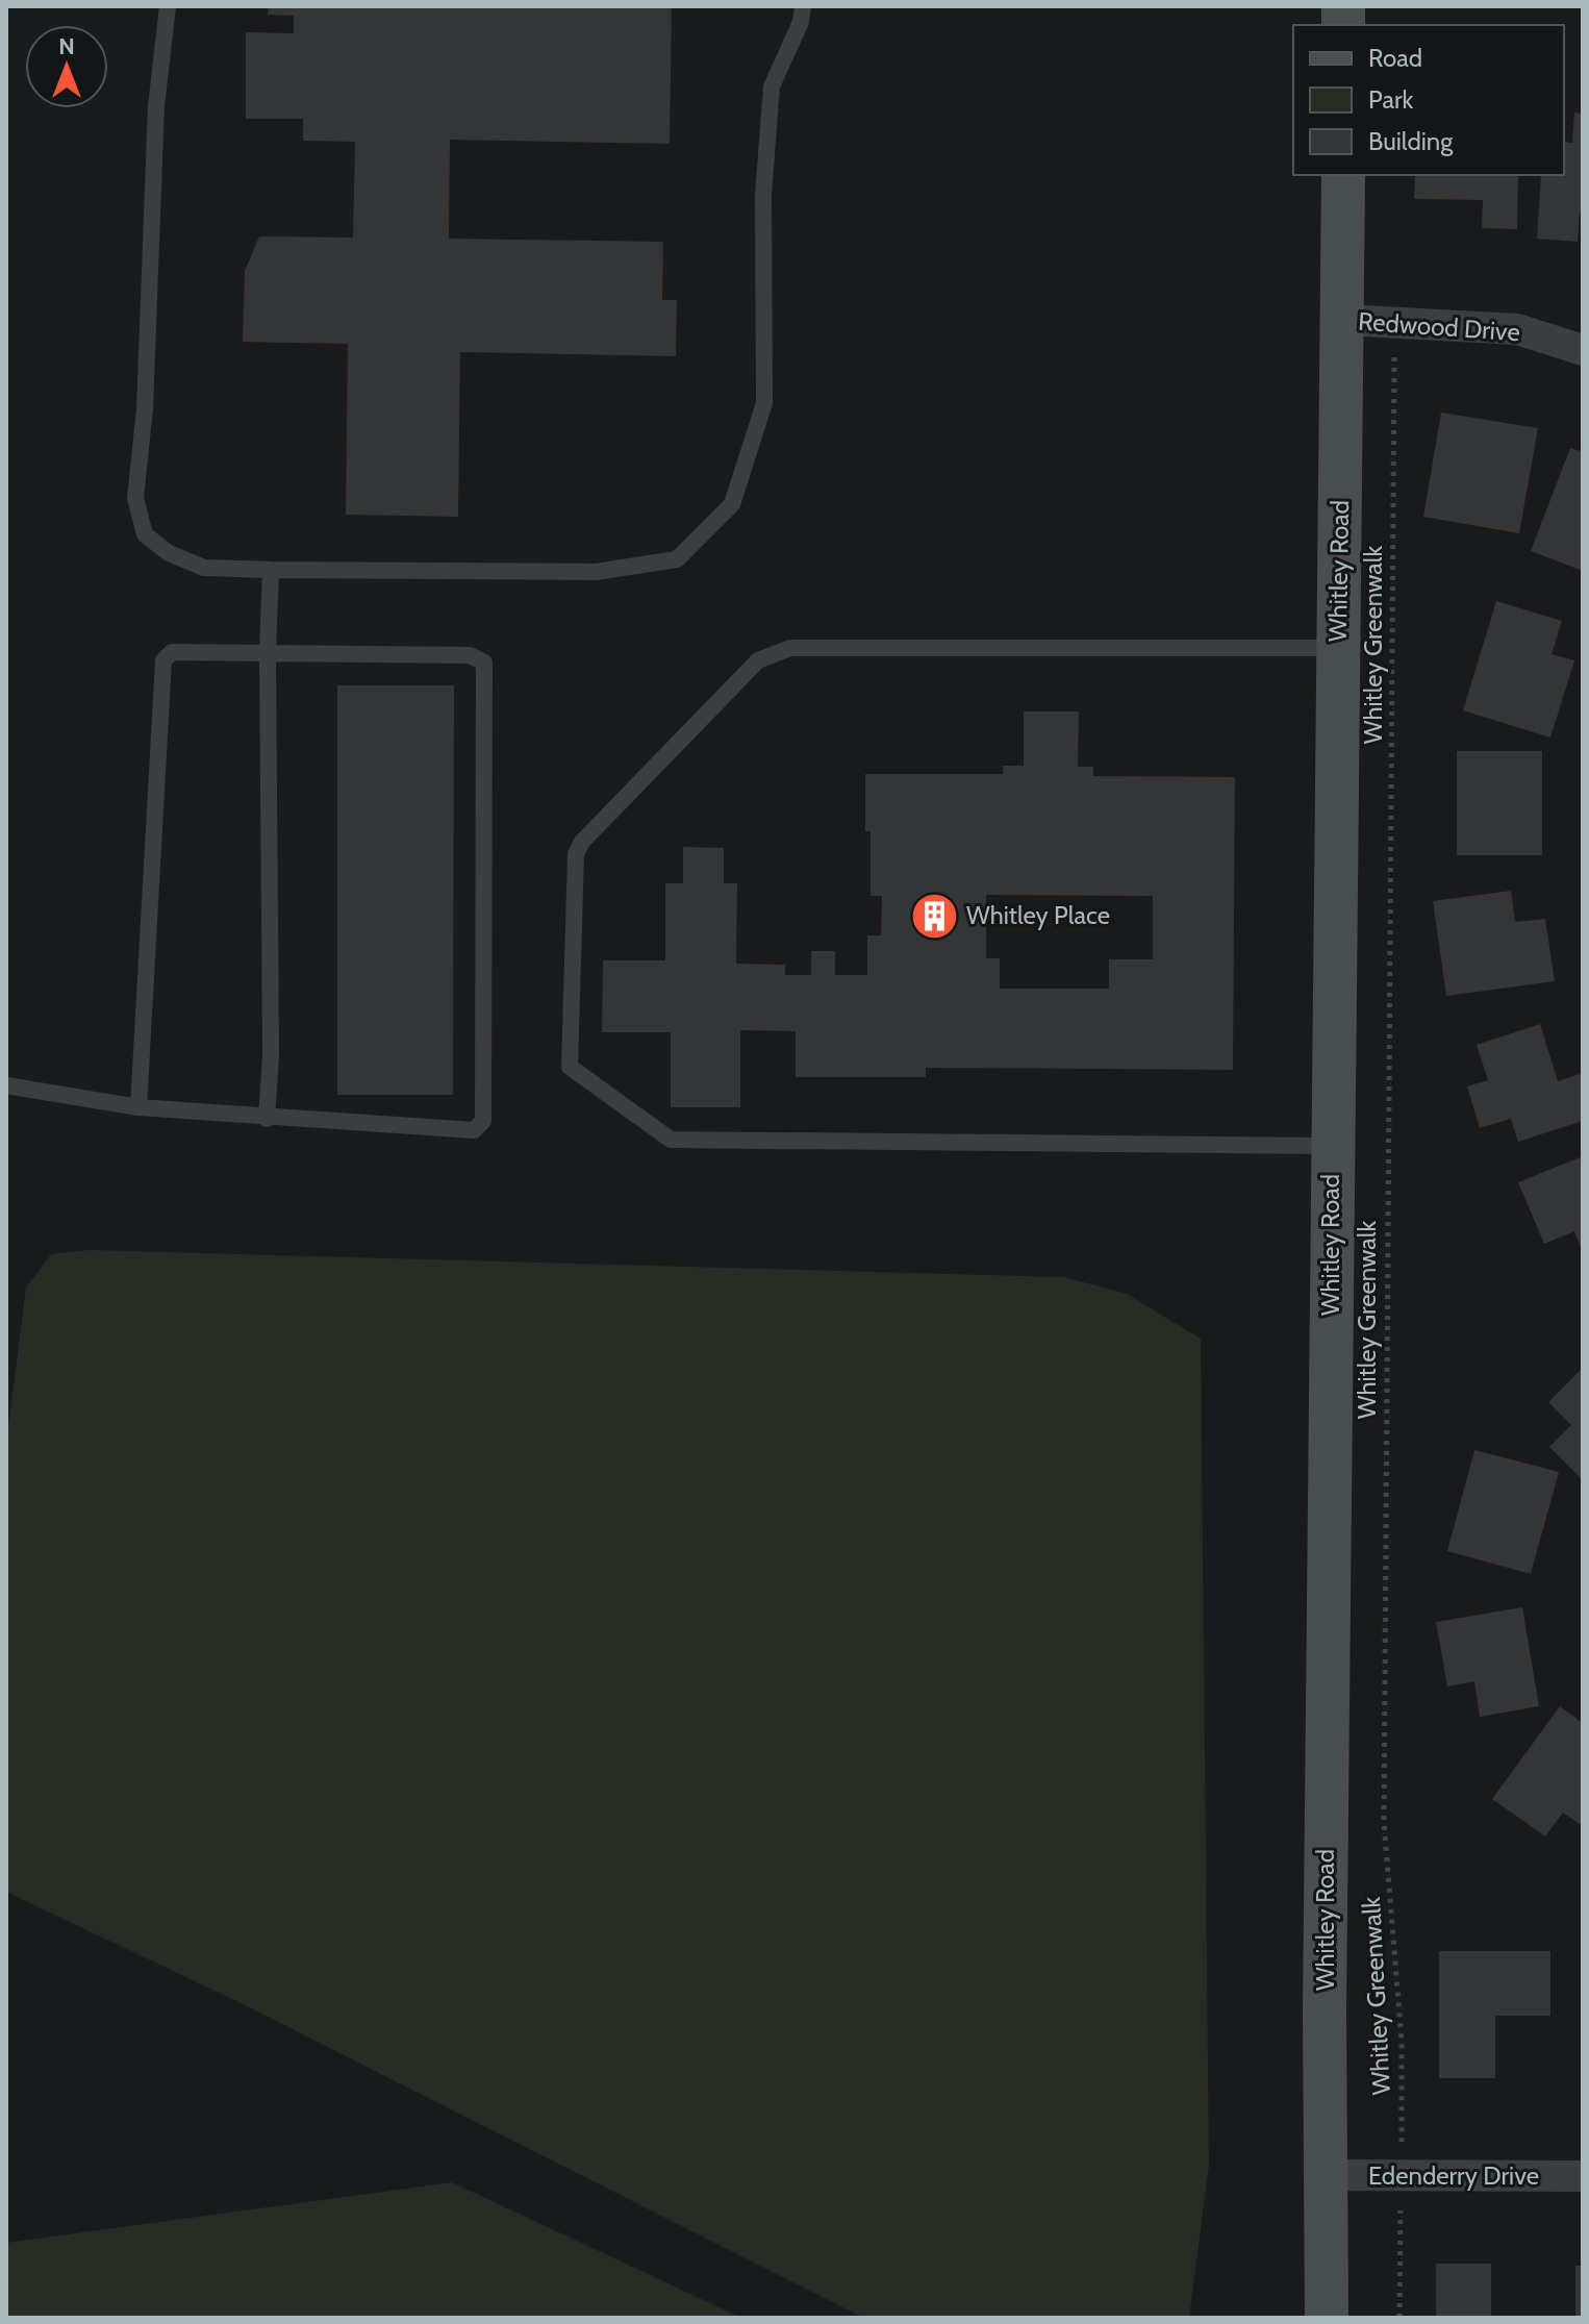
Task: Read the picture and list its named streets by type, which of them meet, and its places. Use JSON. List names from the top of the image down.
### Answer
{
  "streets": {
    "street": ["Redwood Drive", "Whitley Road", "Edenderry Drive"],
    "path": ["Whitley Greenwalk"]
  },
  "crossings": [
    ["Redwood Drive", "Whitley Road"],
    ["Redwood Drive", "Whitley Greenwalk"],
    ["Whitley Road", "Edenderry Drive"],
    ["Whitley Greenwalk", "Edenderry Drive"]
  ],
  "places": {
    "building": ["Whitley Place"]
  },
  "legend": ["Road", "Park", "Building"],
  "north": "top"
}
